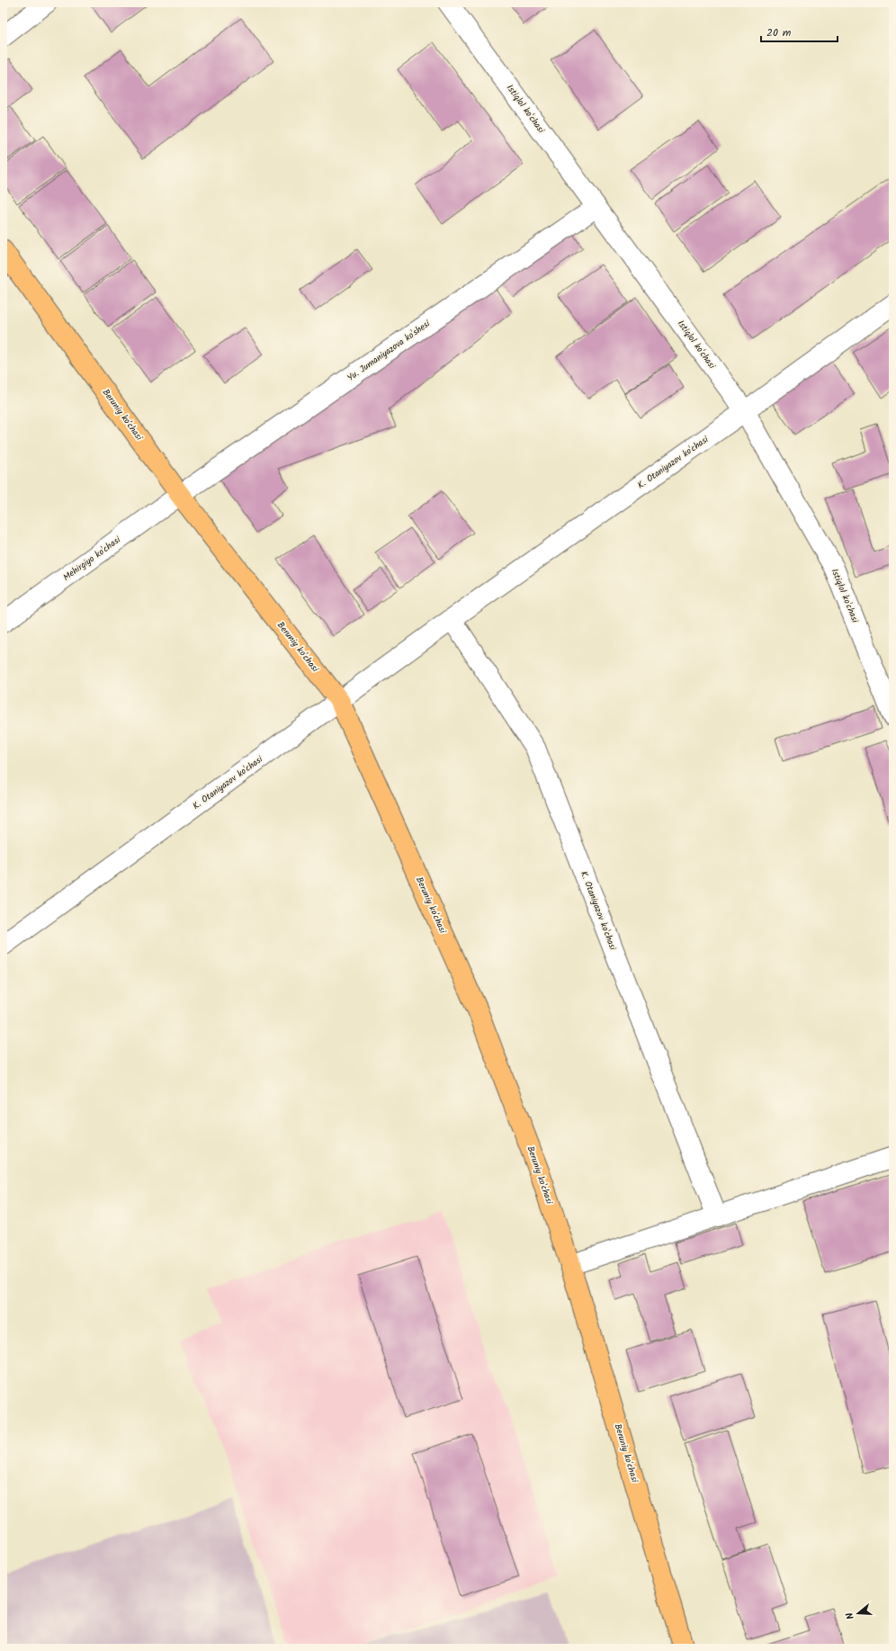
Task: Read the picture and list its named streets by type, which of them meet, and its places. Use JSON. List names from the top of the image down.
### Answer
{
  "streets": {
    "main road": ["Beruniy ko'chasi"],
    "street": [
      "Istiqlol ko'chasi",
      "Yu. Jumaniyazova ko'shesi",
      "K. Otaniyazov ko'chasi",
      "Mehirgiyo ko'chasi"
    ]
  },
  "crossings": [
    ["Istiqlol ko'chasi", "Yu. Jumaniyazova ko'shesi"],
    ["Istiqlol ko'chasi", "K. Otaniyazov ko'chasi"],
    ["Yu. Jumaniyazova ko'shesi", "Beruniy ko'chasi"],
    ["Yu. Jumaniyazova ko'shesi", "Mehirgiyo ko'chasi"],
    ["Beruniy ko'chasi", "K. Otaniyazov ko'chasi"],
    ["Beruniy ko'chasi", "Mehirgiyo ko'chasi"]
  ],
  "scale_bar": "20 m",
  "north": "left"
}
